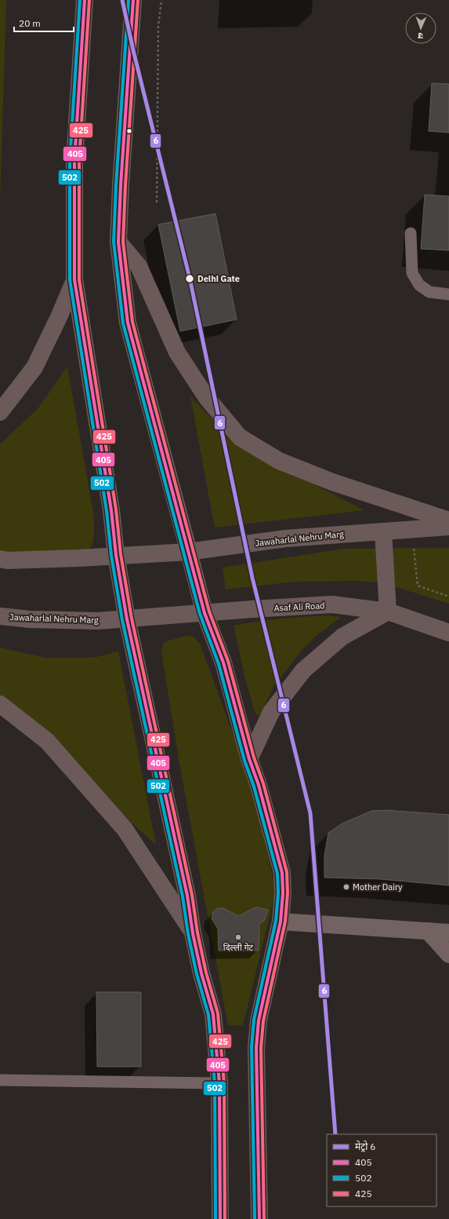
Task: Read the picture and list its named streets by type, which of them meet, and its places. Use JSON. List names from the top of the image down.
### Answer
{
  "streets": {
    "main road": ["Jawaharlal Nehru Marg", "Asaf Ali Road"]
  },
  "crossings": [
    ["Jawaharlal Nehru Marg", "Asaf Ali Road"]
  ],
  "places": ["Delhi Gate", "Mother Dairy", "दिल्ली गेट"],
  "lines": [
    "metro line 6",
    "transit line 405",
    "transit line 502",
    "transit line 425"
  ],
  "legend": [
    "मेट्रो 6",
    "405",
    "502",
    "425"
  ],
  "scale_bar": "20 m",
  "north": "bottom"
}
